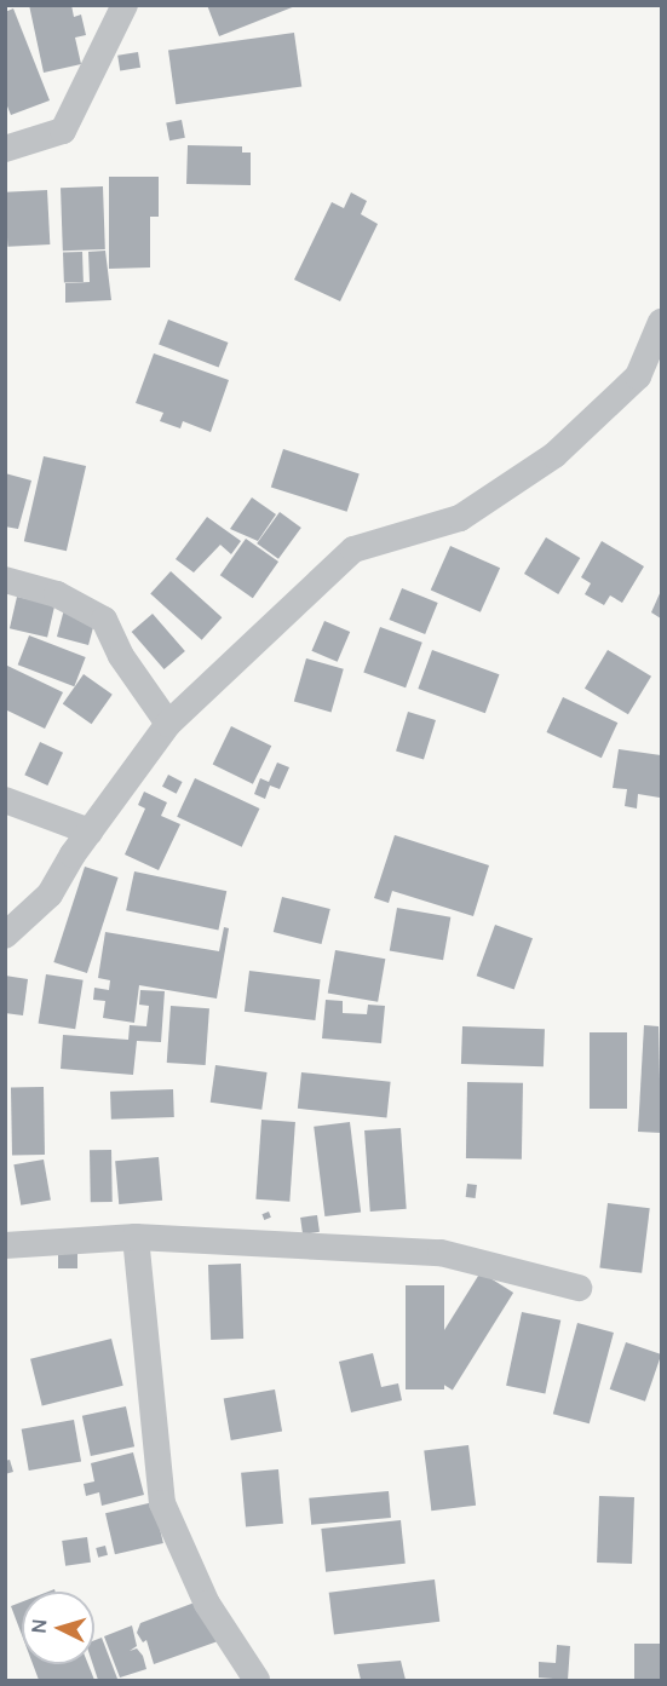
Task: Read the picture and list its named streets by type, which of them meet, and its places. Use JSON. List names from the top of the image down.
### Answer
{
  "north": "left"
}
